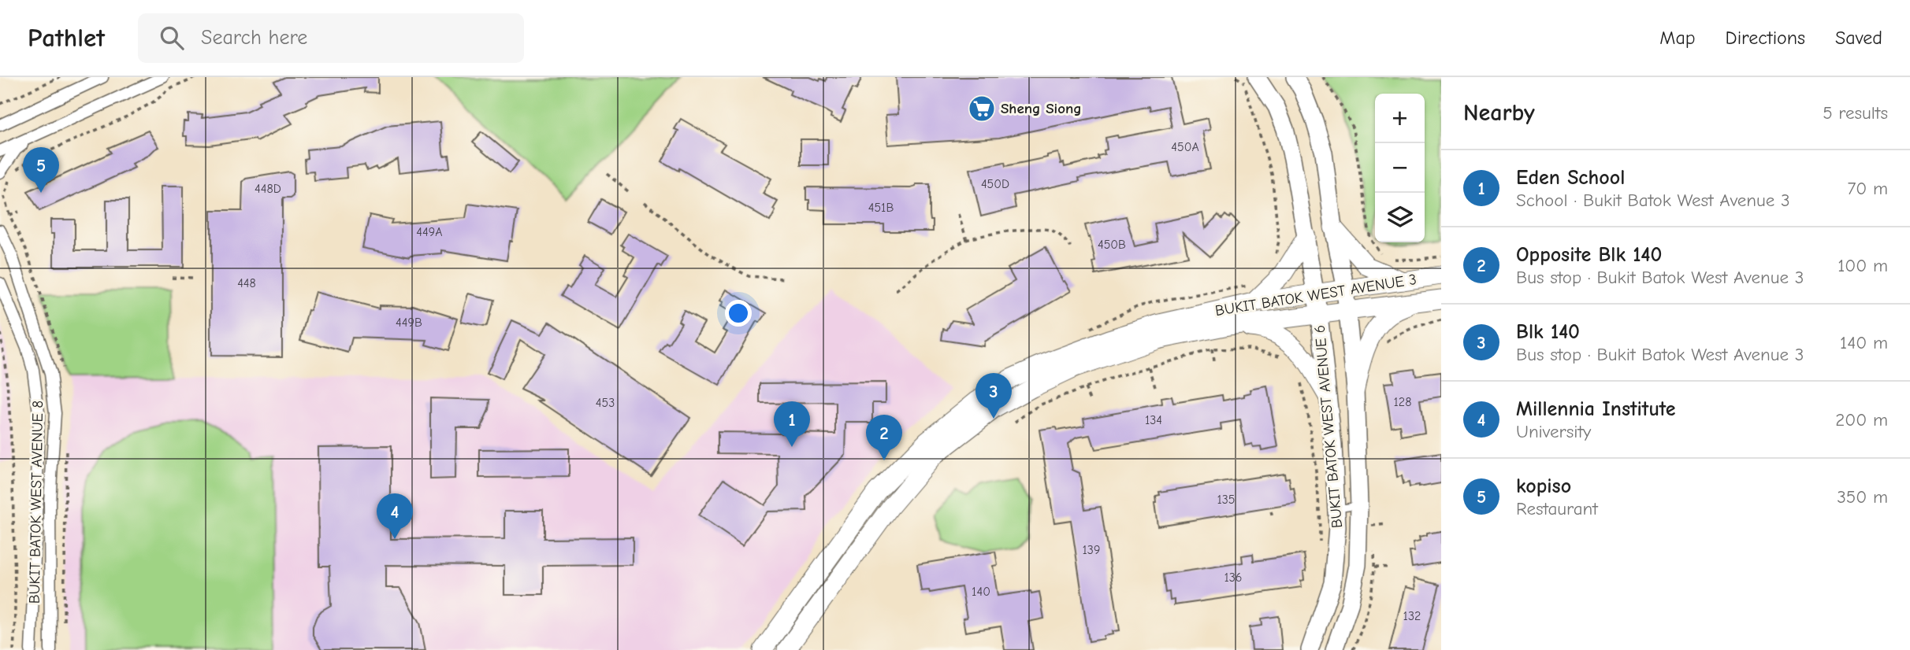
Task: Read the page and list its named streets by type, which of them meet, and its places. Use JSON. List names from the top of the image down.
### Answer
{
  "streets": {
    "main road": ["BUKIT BATOK WEST AVENUE 3", "BUKIT BATOK WEST AVENUE 6"],
    "street": ["BUKIT BATOK WEST AVENUE 8"]
  },
  "crossings": [
    ["BUKIT BATOK WEST AVENUE 3", "BUKIT BATOK WEST AVENUE 6"]
  ],
  "places": {
    "supermarket": ["Sheng Siong"]
  },
  "house_numbers": [
    "450A",
    "450D",
    "448D",
    "451B",
    "449A",
    "450B",
    "448",
    "449B",
    "128",
    "453",
    "134",
    "135",
    "139",
    "136",
    "140",
    "132"
  ],
  "page": {
    "header": "Pathlet",
    "search": "Search here",
    "nav": ["Map", "Directions", "Saved"],
    "heading": ["Nearby", "5 results"],
    "map_buttons": ["+", "−"],
    "pins": [
      "5",
      "3",
      "1",
      "2",
      "4"
    ],
    "list": [
      {
        "mark": "1",
        "name": "Eden School",
        "note": "School · Bukit Batok West Avenue 3",
        "value": "70 m"
      },
      {
        "mark": "2",
        "name": "Opposite Blk 140",
        "note": "Bus stop · Bukit Batok West Avenue 3",
        "value": "100 m"
      },
      {
        "mark": "3",
        "name": "Blk 140",
        "note": "Bus stop · Bukit Batok West Avenue 3",
        "value": "140 m"
      },
      {
        "mark": "4",
        "name": "Millennia Institute",
        "note": "University",
        "value": "200 m"
      },
      {
        "mark": "5",
        "name": "kopiso",
        "note": "Restaurant",
        "value": "350 m"
      }
    ]
  }
}
